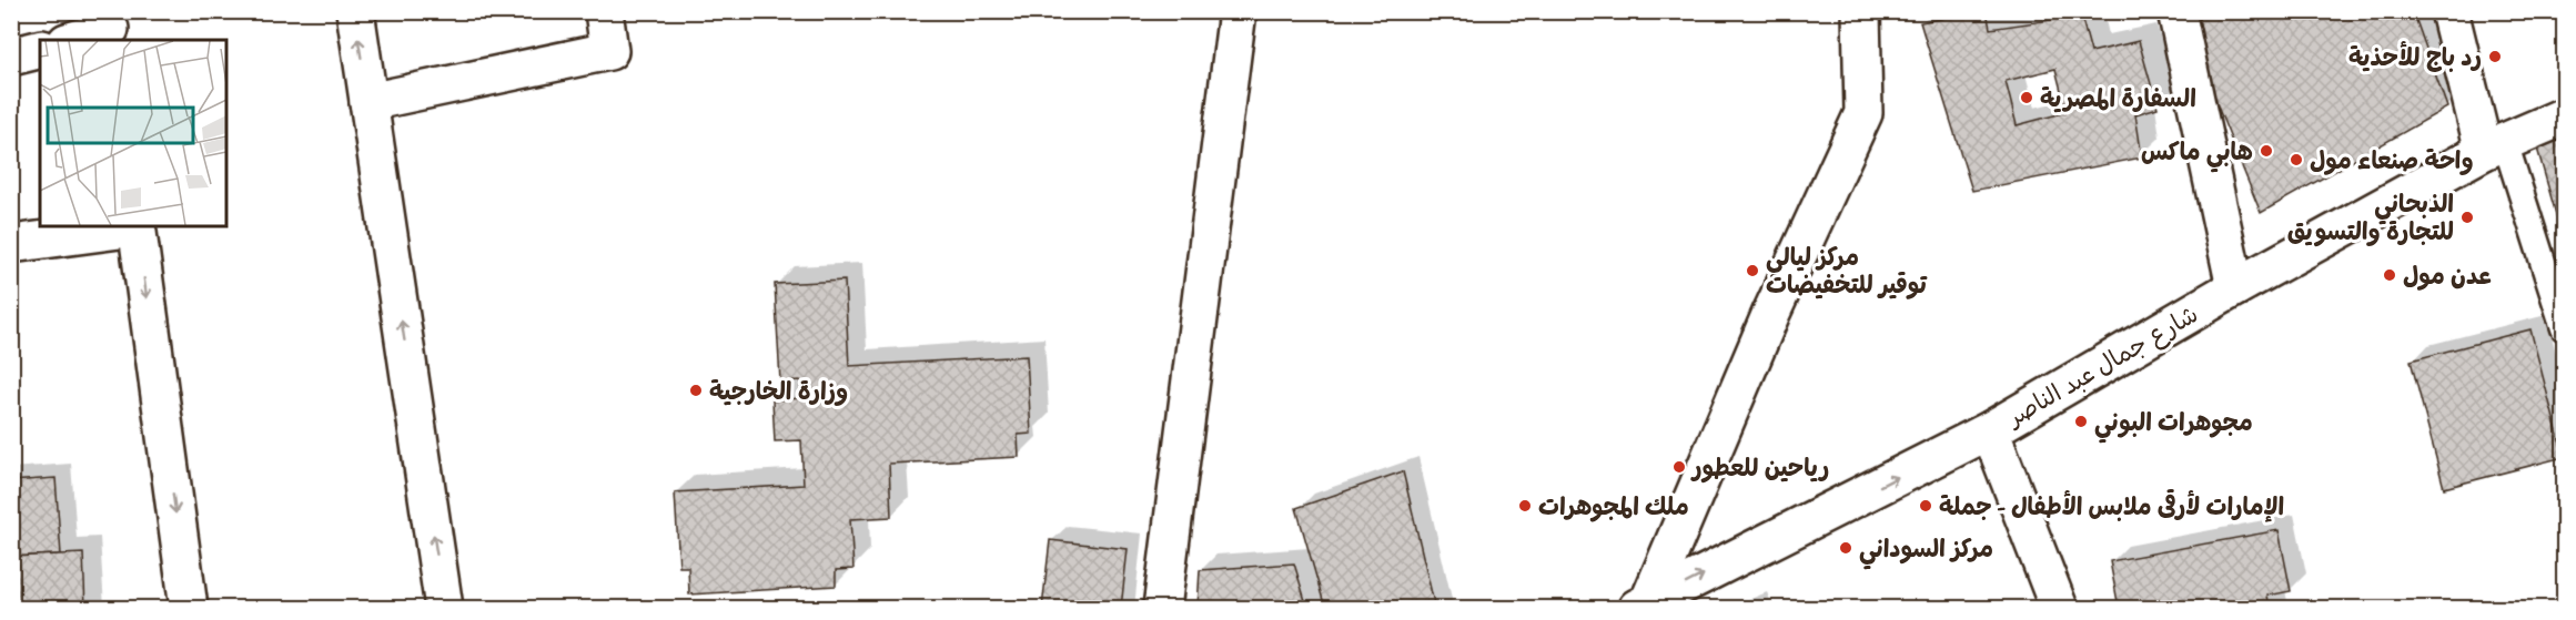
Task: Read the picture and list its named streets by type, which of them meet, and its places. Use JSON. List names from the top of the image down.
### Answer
{
  "streets": {
    "street": ["شارع جمال عبد الناصر"]
  },
  "one_way": ["شارع جمال عبد الناصر"],
  "places": [
    "رد باج للأحذية",
    "السفارة المصرية",
    "هابي ماكس",
    "واحة صنعاء مول",
    "الذبحاني للتجارة والتسويق",
    "مركز ليالي توقير للتخفيضات",
    "عدن مول",
    "وزارة الخارجية",
    "مجوهرات البوني",
    "رياحين للعطور",
    "ملك المجوهرات",
    "الإمارات لأرقى ملابس الأطفال - جملة",
    "مركز السوداني"
  ]
}
